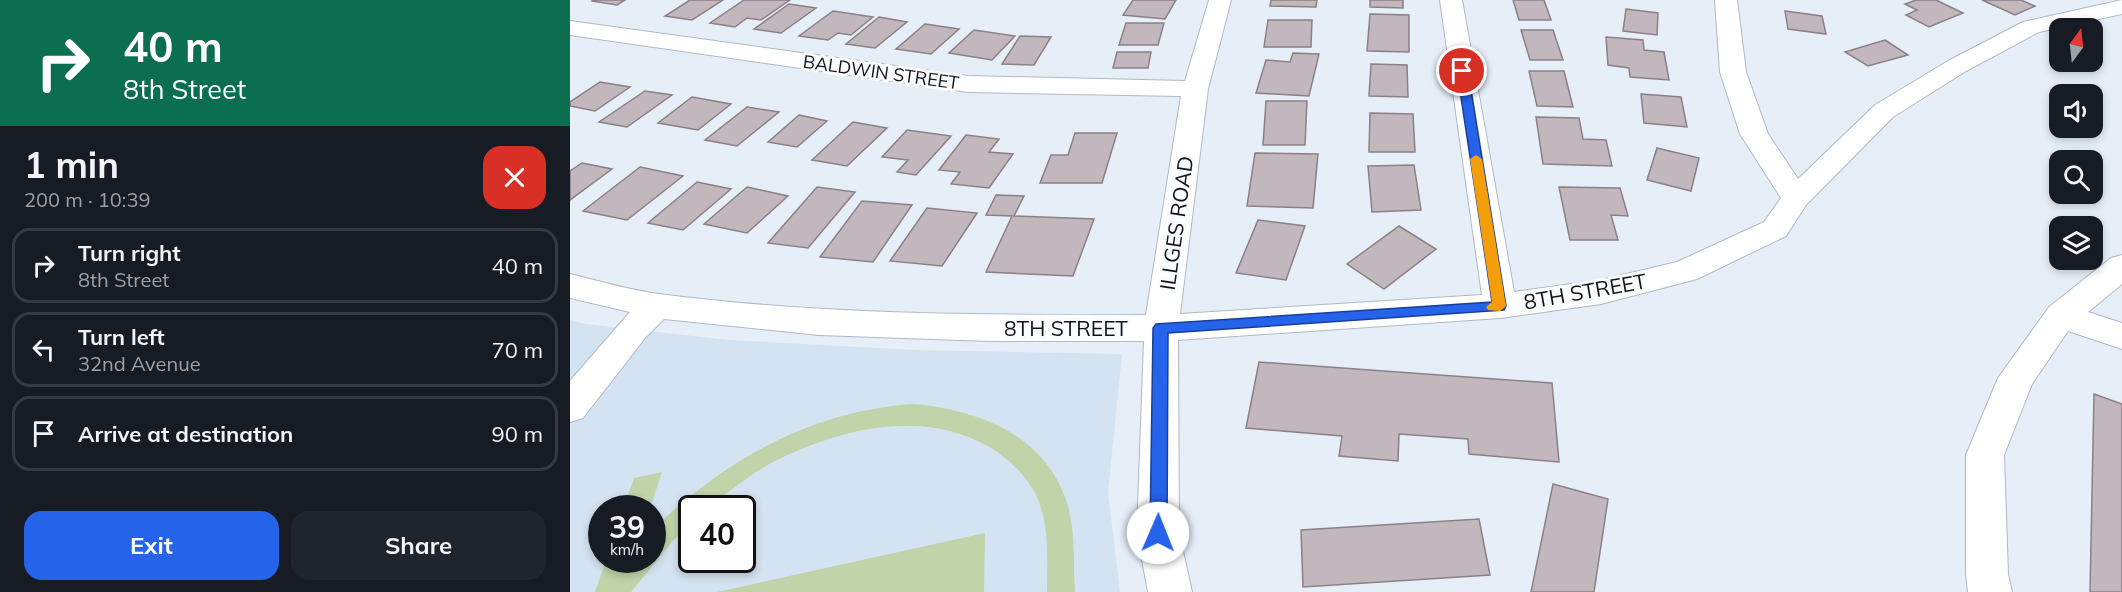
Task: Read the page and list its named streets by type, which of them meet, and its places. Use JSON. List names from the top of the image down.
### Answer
{
  "streets": {
    "street": ["BALDWIN STREET", "ILLGES ROAD", "8TH STREET"]
  },
  "crossings": [
    ["BALDWIN STREET", "ILLGES ROAD"],
    ["ILLGES ROAD", "8TH STREET"]
  ],
  "north": "top",
  "page": {
    "turn": ["40 m", "8th Street"],
    "heading": ["1 min", "200 m · 10:39"],
    "list": [
      {
        "name": "Turn right",
        "note": "8th Street",
        "value": "40 m"
      },
      {
        "name": "Turn left",
        "note": "32nd Avenue",
        "value": "70 m"
      },
      {
        "name": "Arrive at destination",
        "value": "90 m"
      }
    ],
    "speed": "39 km/h",
    "limit": "40",
    "buttons": ["Exit", "Share"]
  }
}
